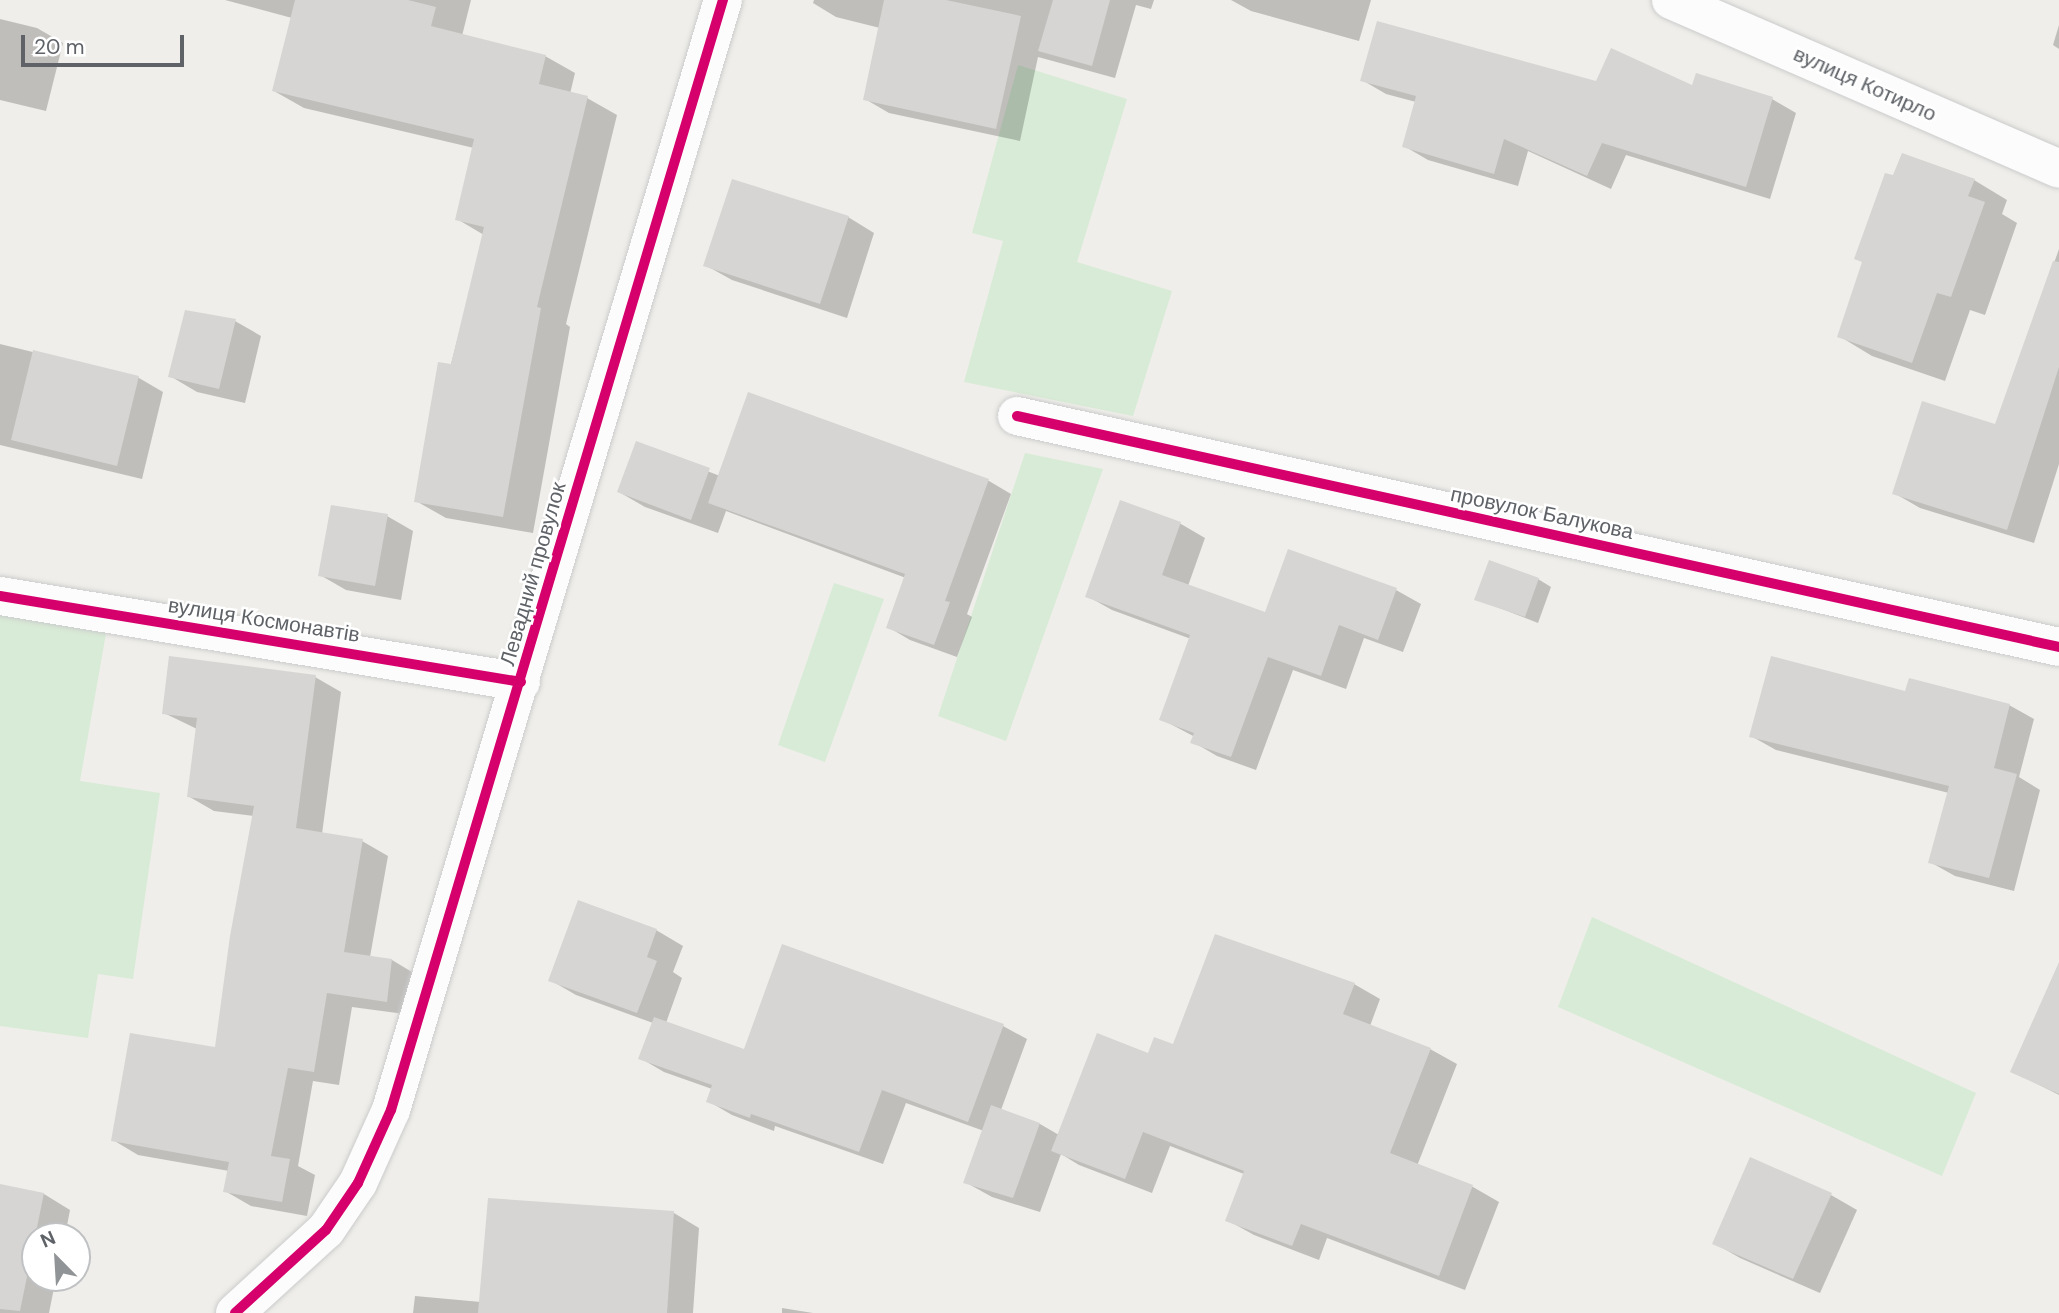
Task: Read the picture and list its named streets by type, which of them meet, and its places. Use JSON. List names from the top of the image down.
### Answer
{
  "streets": {
    "street": [
      "вулиця Котирло",
      "провулок Балукова",
      "Левадний провулок",
      "вулиця Космонавтів"
    ]
  },
  "crossings": [
    ["Левадний провулок", "вулиця Космонавтів"]
  ],
  "scale_bar": "20 m",
  "north": "top left"
}
